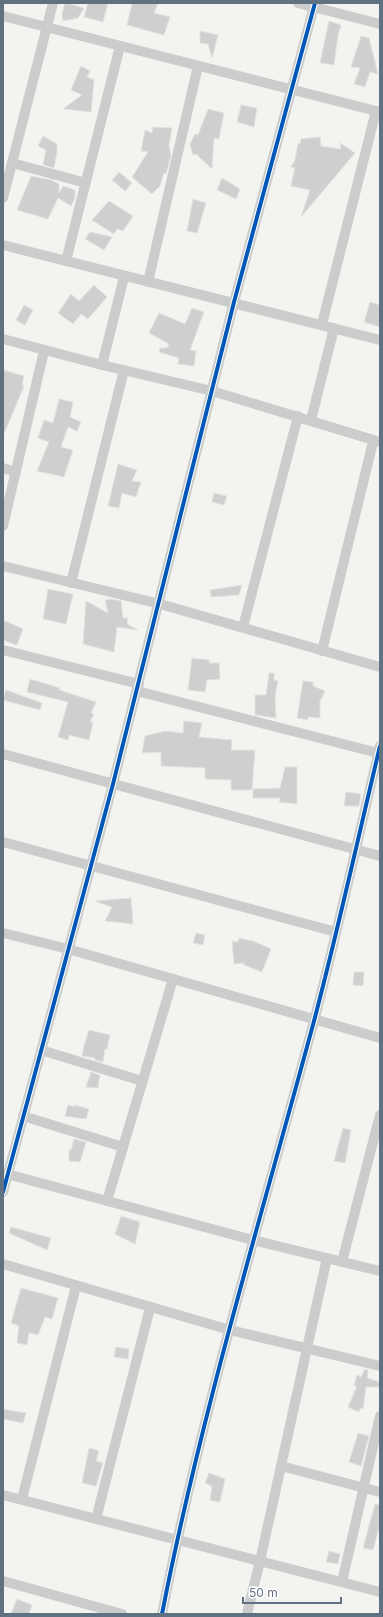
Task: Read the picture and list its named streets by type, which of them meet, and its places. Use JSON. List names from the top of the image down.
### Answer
{
  "scale_bar": "50 m"
}
